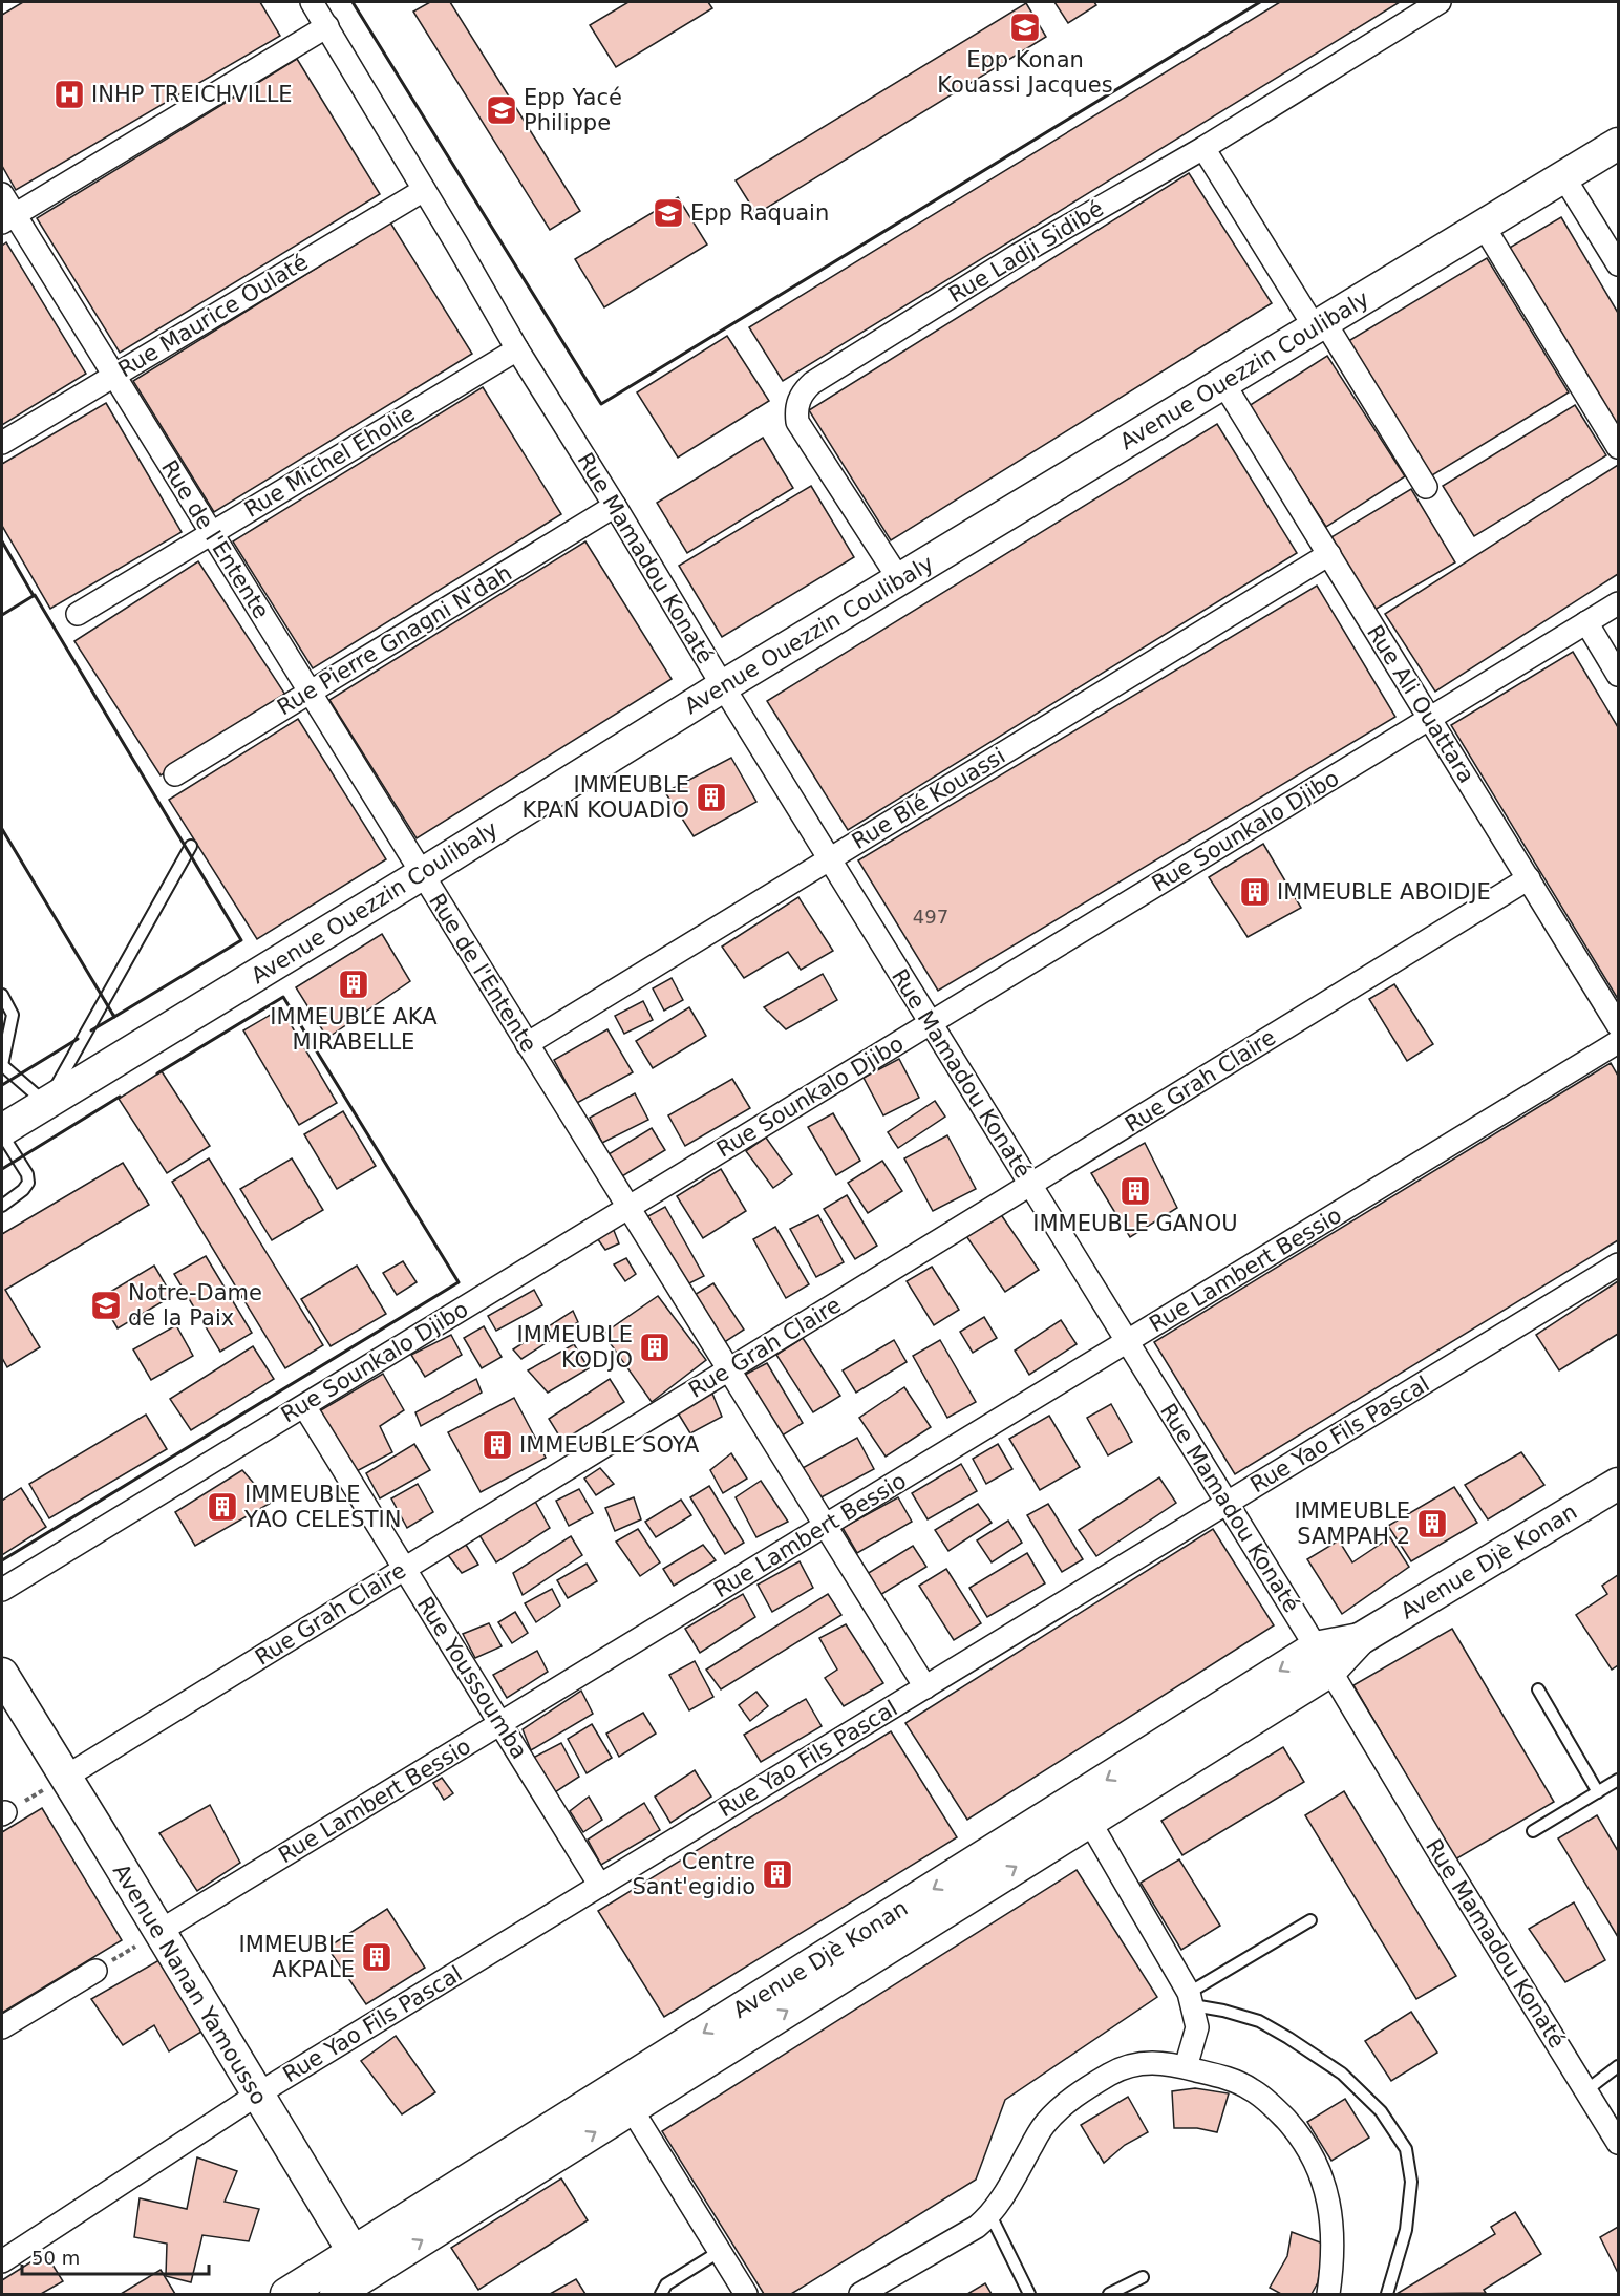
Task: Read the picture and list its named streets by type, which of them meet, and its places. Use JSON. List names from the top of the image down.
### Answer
{
  "streets": {
    "street": [
      "Rue Ladji Sidibé",
      "Rue Maurice Oulaté",
      "Avenue Ouezzin Coulibaly",
      "Rue Michel Eholie",
      "Rue de l'Entente",
      "Rue Mamadou Konaté",
      "Rue Pierre Gnagni N'dah",
      "Rue Ali Ouattara",
      "Rue Blé Kouassi",
      "Rue Sounkalo Djibo",
      "Rue Grah Claire",
      "Rue Lambert Bessio",
      "Rue Yao Fils Pascal",
      "Avenue Djè Konan",
      "Rue Youssoumba",
      "Avenue Nanan Yamousso"
    ]
  },
  "crossings": [
    ["Rue Ladji Sidibé", "Avenue Ouezzin Coulibaly"],
    ["Rue Maurice Oulaté", "Rue de l'Entente"],
    ["Rue Maurice Oulaté", "Rue Mamadou Konaté"],
    ["Avenue Ouezzin Coulibaly", "Rue de l'Entente"],
    ["Avenue Ouezzin Coulibaly", "Rue Mamadou Konaté"],
    ["Avenue Ouezzin Coulibaly", "Rue Ali Ouattara"],
    ["Rue Michel Eholie", "Rue de l'Entente"],
    ["Rue Michel Eholie", "Rue Mamadou Konaté"],
    ["Rue de l'Entente", "Rue Pierre Gnagni N'dah"],
    ["Rue de l'Entente", "Rue Blé Kouassi"],
    ["Rue de l'Entente", "Rue Sounkalo Djibo"],
    ["Rue de l'Entente", "Rue Grah Claire"],
    ["Rue de l'Entente", "Rue Lambert Bessio"],
    ["Rue de l'Entente", "Rue Yao Fils Pascal"],
    ["Rue Mamadou Konaté", "Rue Pierre Gnagni N'dah"],
    ["Rue Mamadou Konaté", "Rue Blé Kouassi"],
    ["Rue Mamadou Konaté", "Rue Sounkalo Djibo"],
    ["Rue Mamadou Konaté", "Rue Grah Claire"],
    ["Rue Mamadou Konaté", "Rue Lambert Bessio"],
    ["Rue Mamadou Konaté", "Rue Yao Fils Pascal"],
    ["Rue Mamadou Konaté", "Avenue Djè Konan"],
    ["Rue Ali Ouattara", "Rue Blé Kouassi"],
    ["Rue Ali Ouattara", "Rue Sounkalo Djibo"],
    ["Rue Ali Ouattara", "Rue Grah Claire"],
    ["Rue Sounkalo Djibo", "Rue Youssoumba"],
    ["Rue Grah Claire", "Rue Youssoumba"],
    ["Rue Grah Claire", "Avenue Nanan Yamousso"],
    ["Rue Lambert Bessio", "Rue Youssoumba"],
    ["Rue Lambert Bessio", "Avenue Nanan Yamousso"],
    ["Rue Yao Fils Pascal", "Rue Youssoumba"],
    ["Rue Yao Fils Pascal", "Avenue Nanan Yamousso"],
    ["Avenue Djè Konan", "Avenue Nanan Yamousso"]
  ],
  "places": {
    "school or university": [
      "Epp Konan Kouassi Jacques",
      "Epp Yacé Philippe",
      "Epp Raquain",
      "Notre-Dame de la Paix"
    ],
    "hospital": ["INHP TREICHVILLE"],
    "building": [
      "IMMEUBLE KPAN KOUADIO",
      "IMMEUBLE ABOIDJE",
      "IMMEUBLE AKA MIRABELLE",
      "IMMEUBLE GANOU",
      "IMMEUBLE KODJO",
      "IMMEUBLE SOYA",
      "IMMEUBLE YAO CELESTIN",
      "IMMEUBLE SAMPAH 2",
      "Centre Sant'egidio",
      "IMMEUBLE AKPALE"
    ]
  },
  "house_numbers": ["497"],
  "scale_bar": "50 m"
}
